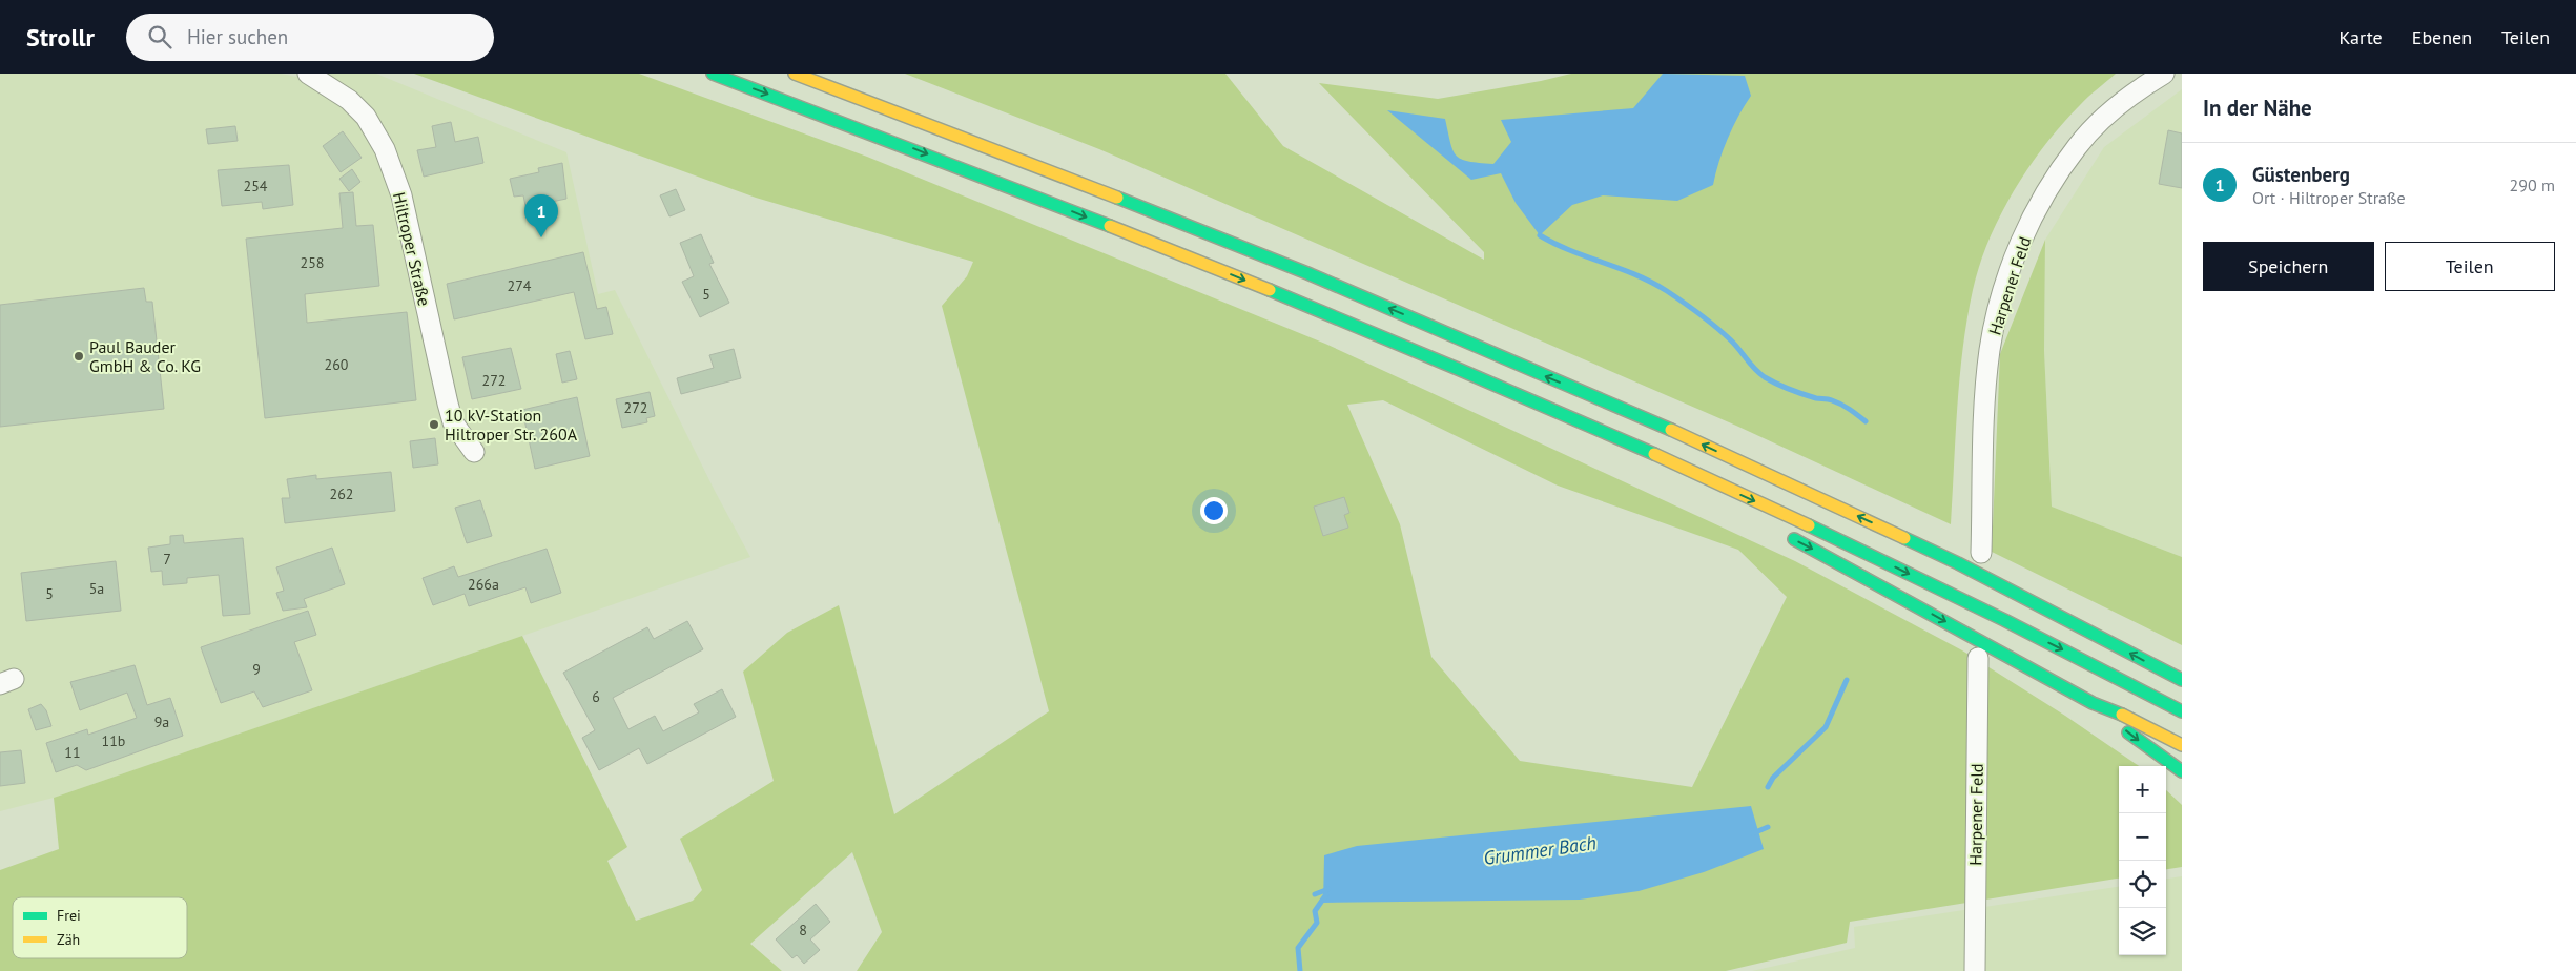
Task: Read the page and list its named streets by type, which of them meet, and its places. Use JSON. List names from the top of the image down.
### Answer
{
  "streets": {
    "street": ["Hiltroper Straße", "Harpener Feld"]
  },
  "water": ["Grummer Bach"],
  "places": ["Paul Bauder GmbH & Co. KG", "10 kV-Station Hiltroper Str. 260A"],
  "house_numbers": [
    "254",
    "258",
    "274",
    "5",
    "260",
    "272",
    "272",
    "262",
    "7",
    "266a",
    "5a",
    "5",
    "9",
    "6",
    "9a",
    "11b",
    "11",
    "8"
  ],
  "legend": ["Frei", "Zäh"],
  "page": {
    "header": "Strollr",
    "search": "Hier suchen",
    "nav": ["Karte", "Ebenen", "Teilen"],
    "heading": "In der Nähe",
    "list": [
      {
        "mark": "1",
        "name": "Güstenberg",
        "note": "Ort · Hiltroper Straße",
        "value": "290 m"
      }
    ],
    "pins": "1",
    "buttons": ["Speichern", "Teilen"],
    "map_buttons": ["+", "−"]
  }
}
